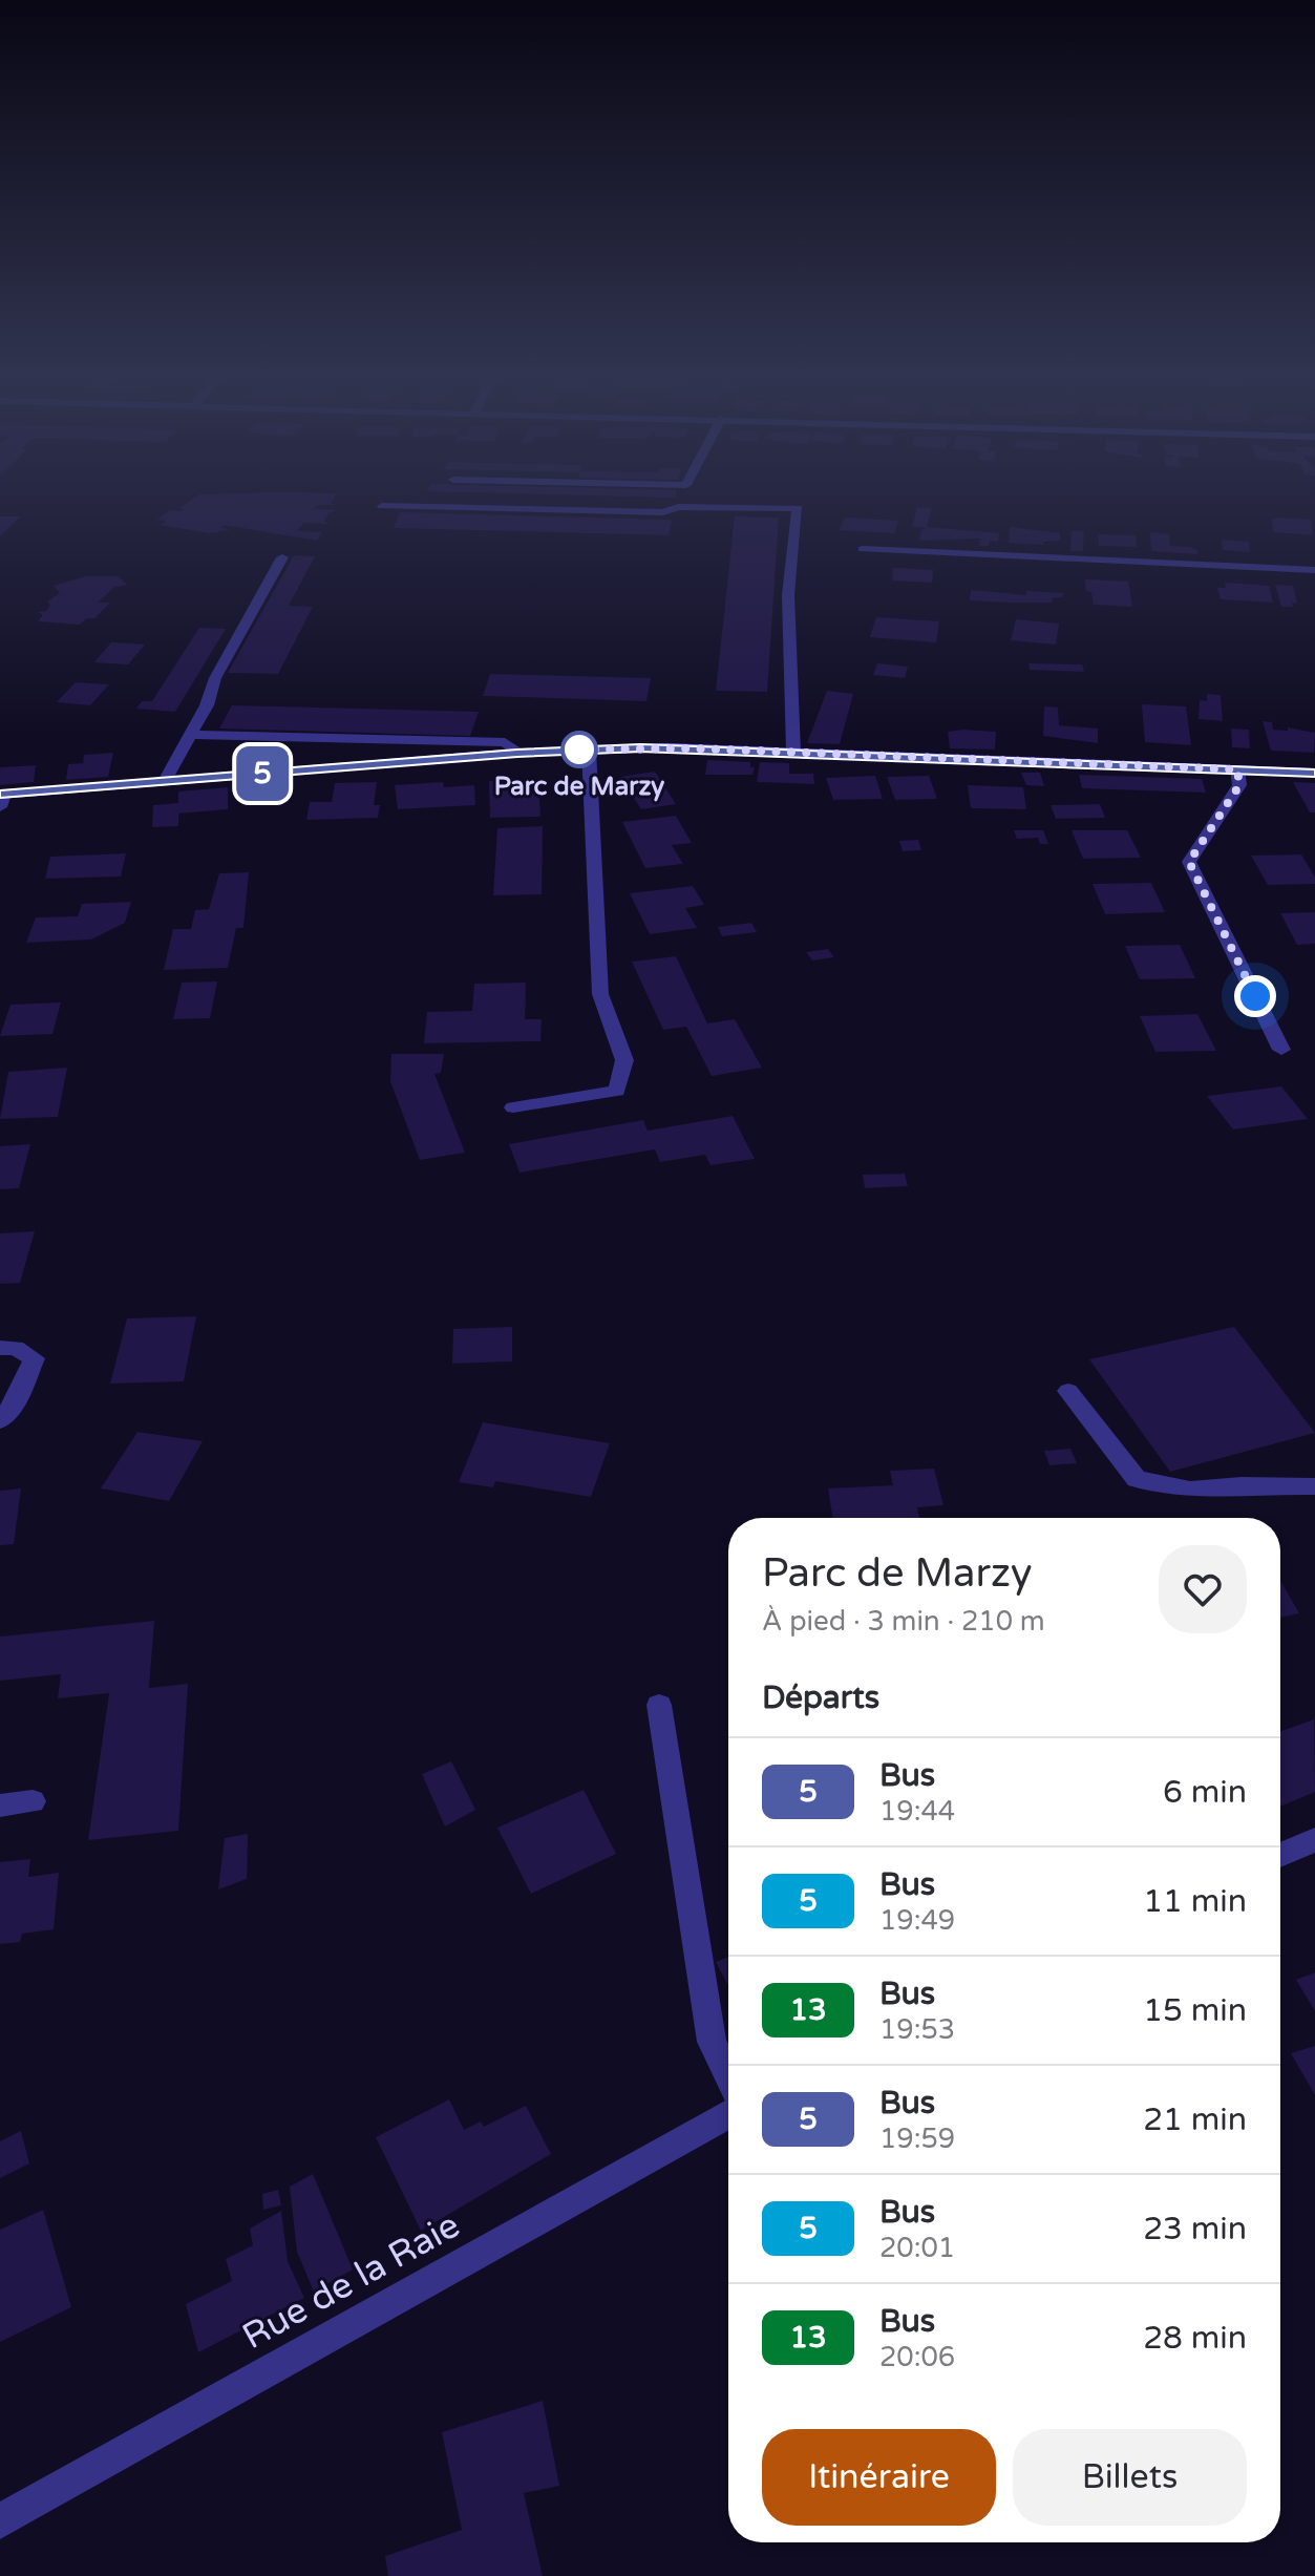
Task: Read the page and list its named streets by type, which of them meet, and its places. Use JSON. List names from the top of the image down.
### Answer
{
  "streets": {
    "street": ["Rue de la Raie"]
  },
  "places": ["Parc de Marzy"],
  "lines": ["bus line 5"],
  "page": {
    "on_map": "5",
    "heading": [
      ["Parc de Marzy", "À pied · 3 min · 210 m"],
      "Départs"
    ],
    "list": [
      {
        "mark": "5",
        "name": "Bus",
        "note": "19:44",
        "value": "6 min"
      },
      {
        "mark": "5",
        "name": "Bus",
        "note": "19:49",
        "value": "11 min"
      },
      {
        "mark": "13",
        "name": "Bus",
        "note": "19:53",
        "value": "15 min"
      },
      {
        "mark": "5",
        "name": "Bus",
        "note": "19:59",
        "value": "21 min"
      },
      {
        "mark": "5",
        "name": "Bus",
        "note": "20:01",
        "value": "23 min"
      },
      {
        "mark": "13",
        "name": "Bus",
        "note": "20:06",
        "value": "28 min"
      }
    ],
    "buttons": ["Itinéraire", "Billets"]
  }
}
